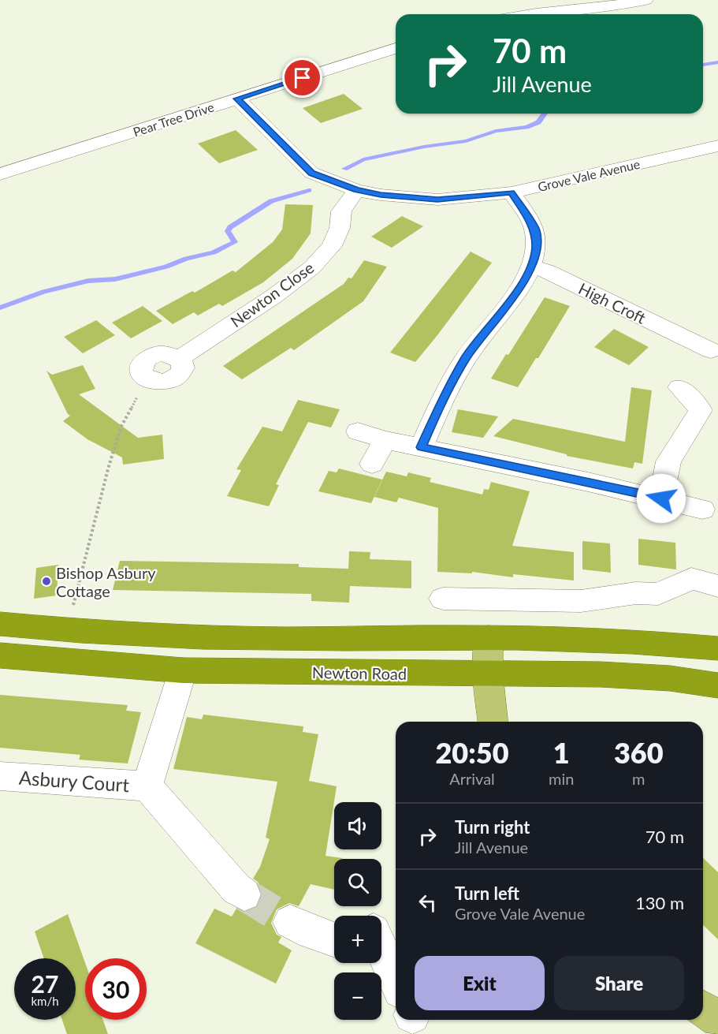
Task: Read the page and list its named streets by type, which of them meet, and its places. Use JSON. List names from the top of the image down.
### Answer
{
  "streets": {
    "highway": ["Newton Road"],
    "street": [
      "Pear Tree Drive",
      "Grove Vale Avenue",
      "Newton Close",
      "High Croft",
      "Asbury Court"
    ]
  },
  "crossings": [
    ["Pear Tree Drive", "Grove Vale Avenue"],
    ["Grove Vale Avenue", "Newton Close"],
    ["Newton Road", "Asbury Court"]
  ],
  "places": ["Bishop Asbury Cottage"],
  "page": {
    "turn": ["70 m", "Jill Avenue"],
    "eta": [
      "20:50",
      "Arrival",
      "1",
      "min",
      "360",
      "m"
    ],
    "map_buttons": ["+", "−"],
    "list": [
      {
        "name": "Turn right",
        "note": "Jill Avenue",
        "value": "70 m"
      },
      {
        "name": "Turn left",
        "note": "Grove Vale Avenue",
        "value": "130 m"
      }
    ],
    "buttons": ["Exit", "Share"],
    "speed": "27 km/h",
    "limit": "30"
  }
}
